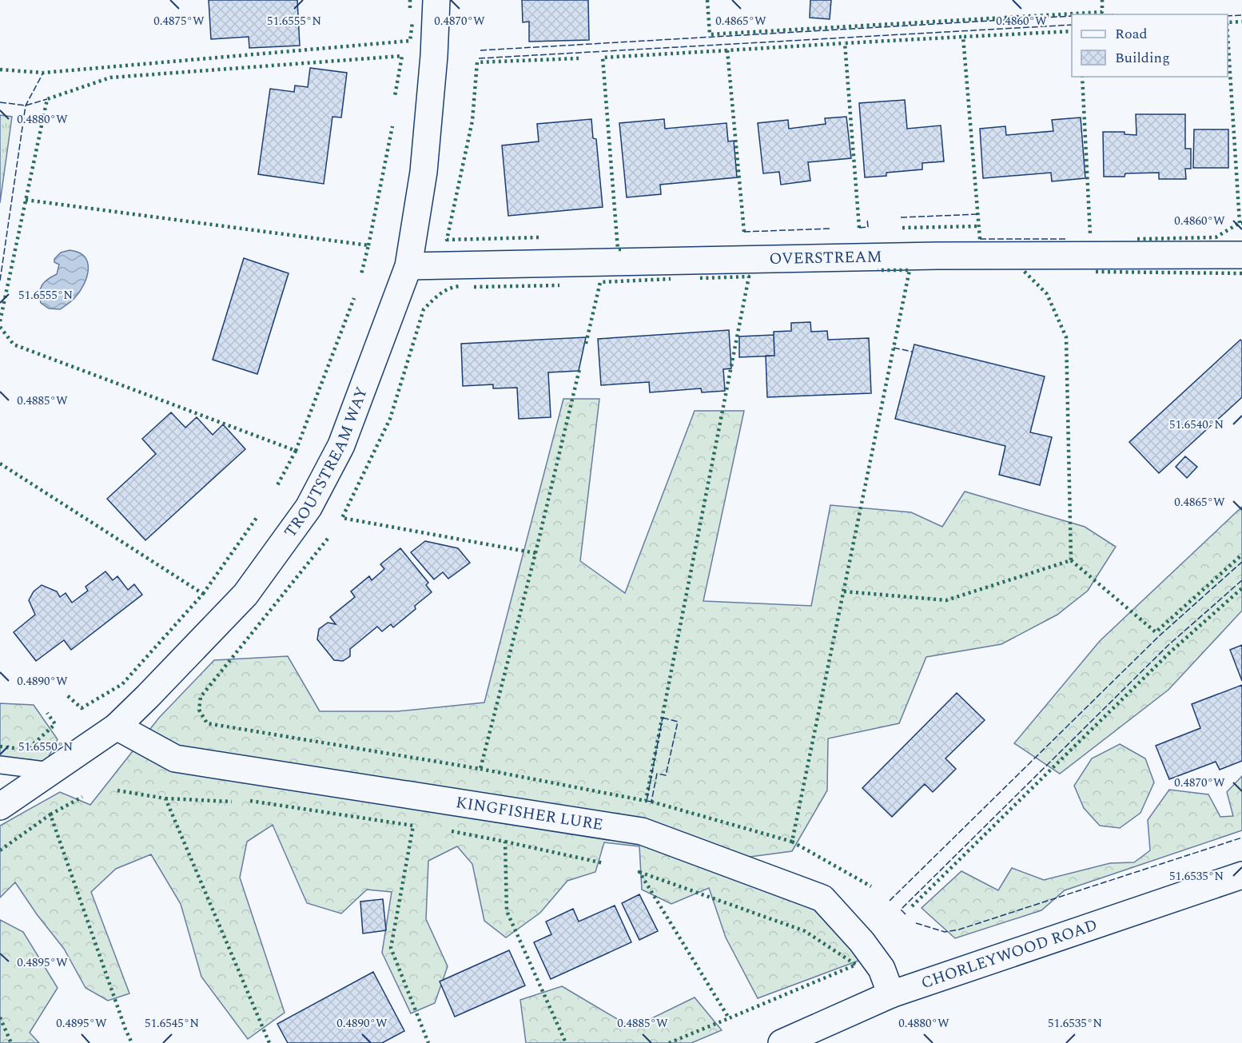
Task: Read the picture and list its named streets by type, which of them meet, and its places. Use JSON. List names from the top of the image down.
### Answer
{
  "streets": {
    "street": [
      "OVERSTREAM",
      "TROUTSTREAM WAY",
      "KINGFISHER LURE",
      "CHORLEYWOOD ROAD"
    ]
  },
  "crossings": [
    ["OVERSTREAM", "TROUTSTREAM WAY"],
    ["TROUTSTREAM WAY", "KINGFISHER LURE"],
    ["KINGFISHER LURE", "CHORLEYWOOD ROAD"]
  ],
  "legend": ["Road", "Building"],
  "coordinates": [
    "0.4875°W",
    "51.6555°N",
    "0.4870°W",
    "0.4865°W",
    "0.4860°W",
    "0.4880°W",
    "0.4885°W",
    "51.6540°N",
    "0.4890°W",
    "51.6550°N",
    "51.6535°N",
    "0.4895°W",
    "51.6545°N"
  ]
}
